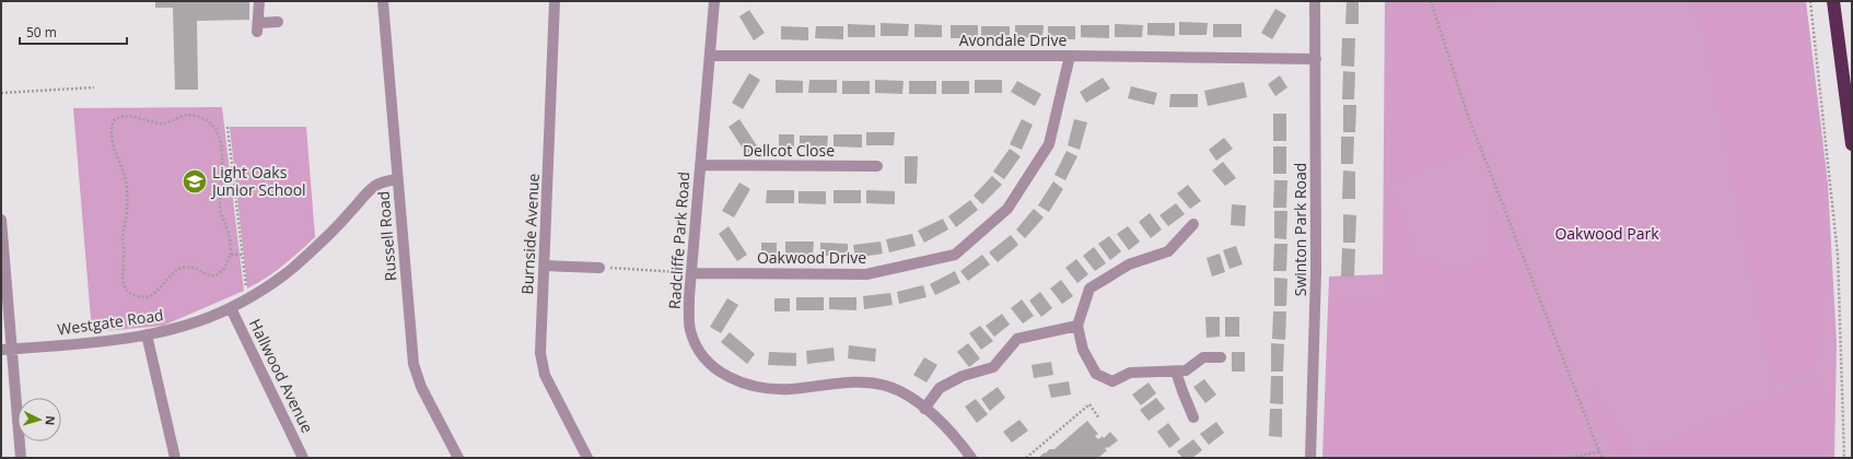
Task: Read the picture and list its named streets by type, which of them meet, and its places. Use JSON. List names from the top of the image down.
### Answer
{
  "streets": {
    "street": [
      "Avondale Drive",
      "Dellcot Close",
      "Swinton Park Road",
      "Burnside Avenue",
      "Russell Road",
      "Radcliffe Park Road",
      "Oakwood Drive",
      "Westgate Road",
      "Hallwood Avenue"
    ]
  },
  "crossings": [
    ["Avondale Drive", "Swinton Park Road"],
    ["Avondale Drive", "Radcliffe Park Road"],
    ["Avondale Drive", "Oakwood Drive"],
    ["Dellcot Close", "Radcliffe Park Road"],
    ["Russell Road", "Westgate Road"],
    ["Radcliffe Park Road", "Oakwood Drive"],
    ["Westgate Road", "Hallwood Avenue"]
  ],
  "parks": ["Oakwood Park"],
  "places": {
    "school or university": ["Light Oaks Junior School"]
  },
  "scale_bar": "50 m",
  "north": "right"
}
